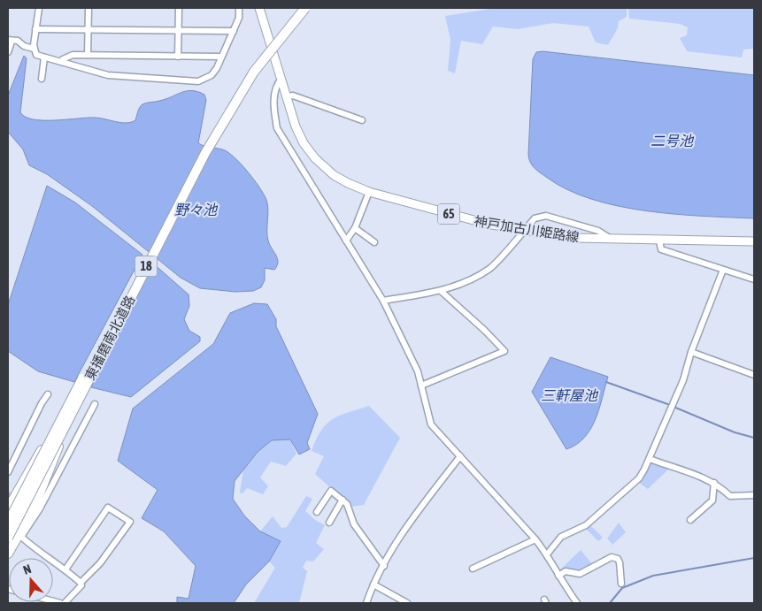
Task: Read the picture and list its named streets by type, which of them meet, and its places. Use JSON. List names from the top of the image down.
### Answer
{
  "streets": {
    "highway": ["18", "東播磨南北道路"],
    "main road": ["65", "神戸加古川姫路線"]
  },
  "crossings": [
    ["18", "東播磨南北道路"]
  ],
  "water": ["二号池", "野々池", "三軒屋池"],
  "north": "top"
}
